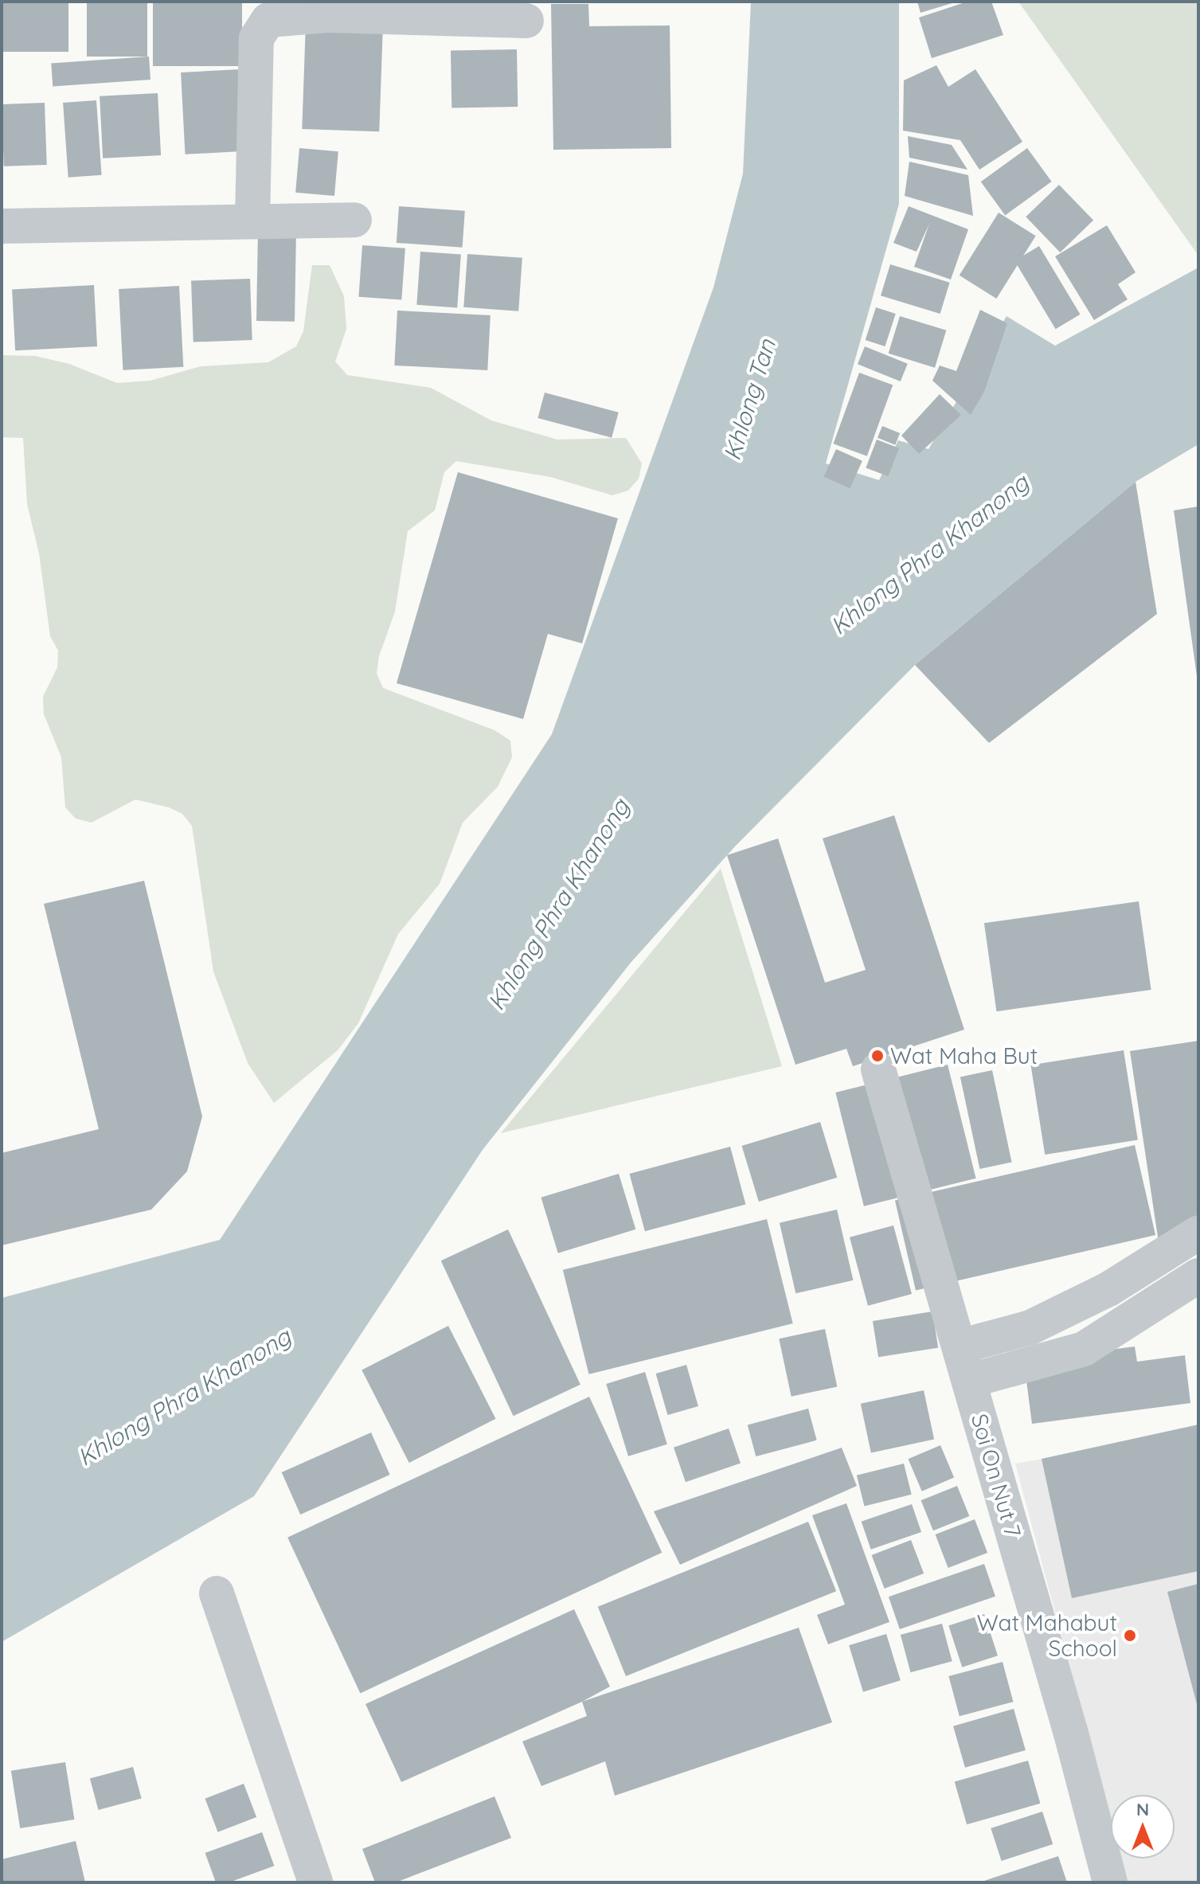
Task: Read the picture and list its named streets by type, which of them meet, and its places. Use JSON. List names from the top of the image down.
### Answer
{
  "streets": {
    "street": ["Soi On Nut 7"]
  },
  "water": ["Khlong Tan", "Khlong Phra Khanong"],
  "places": ["Wat Maha But", "Wat Mahabut School"],
  "north": "top"
}
